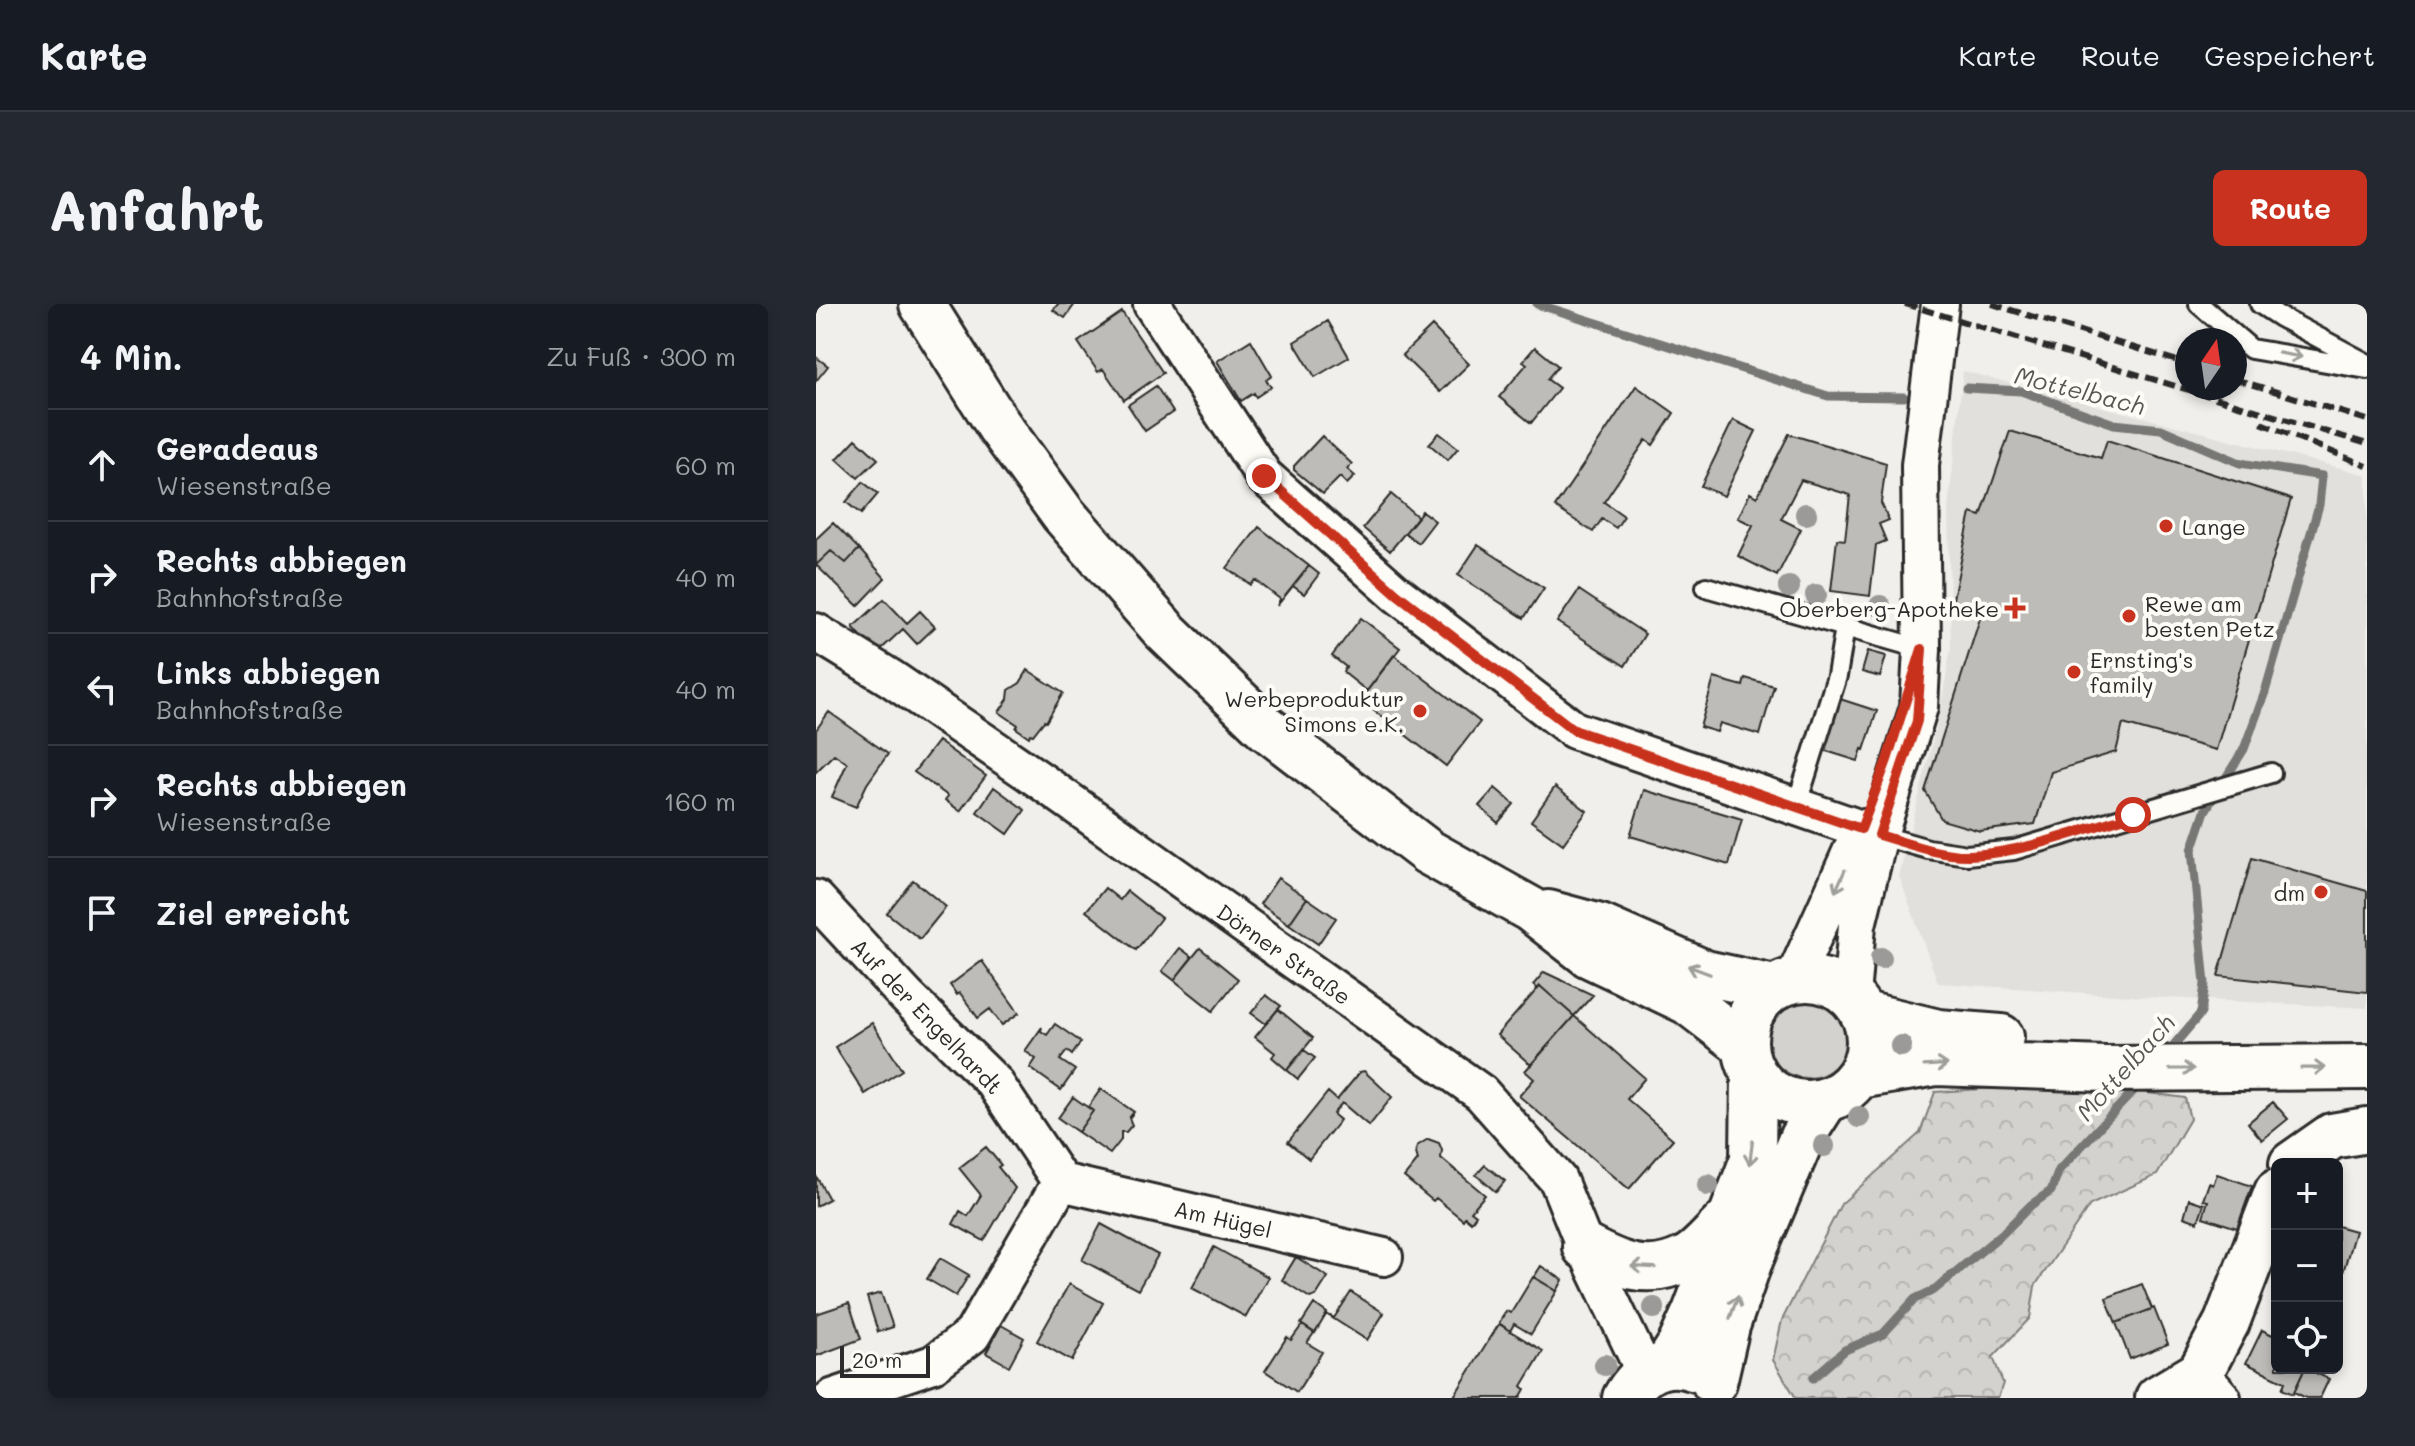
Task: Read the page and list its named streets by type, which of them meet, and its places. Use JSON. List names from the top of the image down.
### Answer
{
  "streets": {
    "street": ["Dörner Straße", "Auf der Engelhardt", "Am Hügel"]
  },
  "crossings": [
    ["Auf der Engelhardt", "Am Hügel"]
  ],
  "water": ["Mottelbach"],
  "places": {
    "other": [
      "Lange",
      "Rewe am besten Petz",
      "Ernsting's family",
      "Werbeproduktur Simons e.K.",
      "dm"
    ],
    "health": ["Oberberg-Apotheke"]
  },
  "scale_bar": "20 m",
  "north": "top",
  "page": {
    "header": "Karte",
    "nav": ["Karte", "Route", "Gespeichert"],
    "buttons": "Route",
    "title": "Anfahrt",
    "heading": ["4 Min.", "Zu Fuß · 300 m"],
    "list": [
      ["Geradeaus", "Wiesenstraße", "60 m"],
      ["Rechts abbiegen", "Bahnhofstraße", "40 m"],
      ["Links abbiegen", "Bahnhofstraße", "40 m"],
      ["Rechts abbiegen", "Wiesenstraße", "160 m"],
      "Ziel erreicht"
    ],
    "map_buttons": ["+", "−"],
    "scale": "20 m"
  }
}
